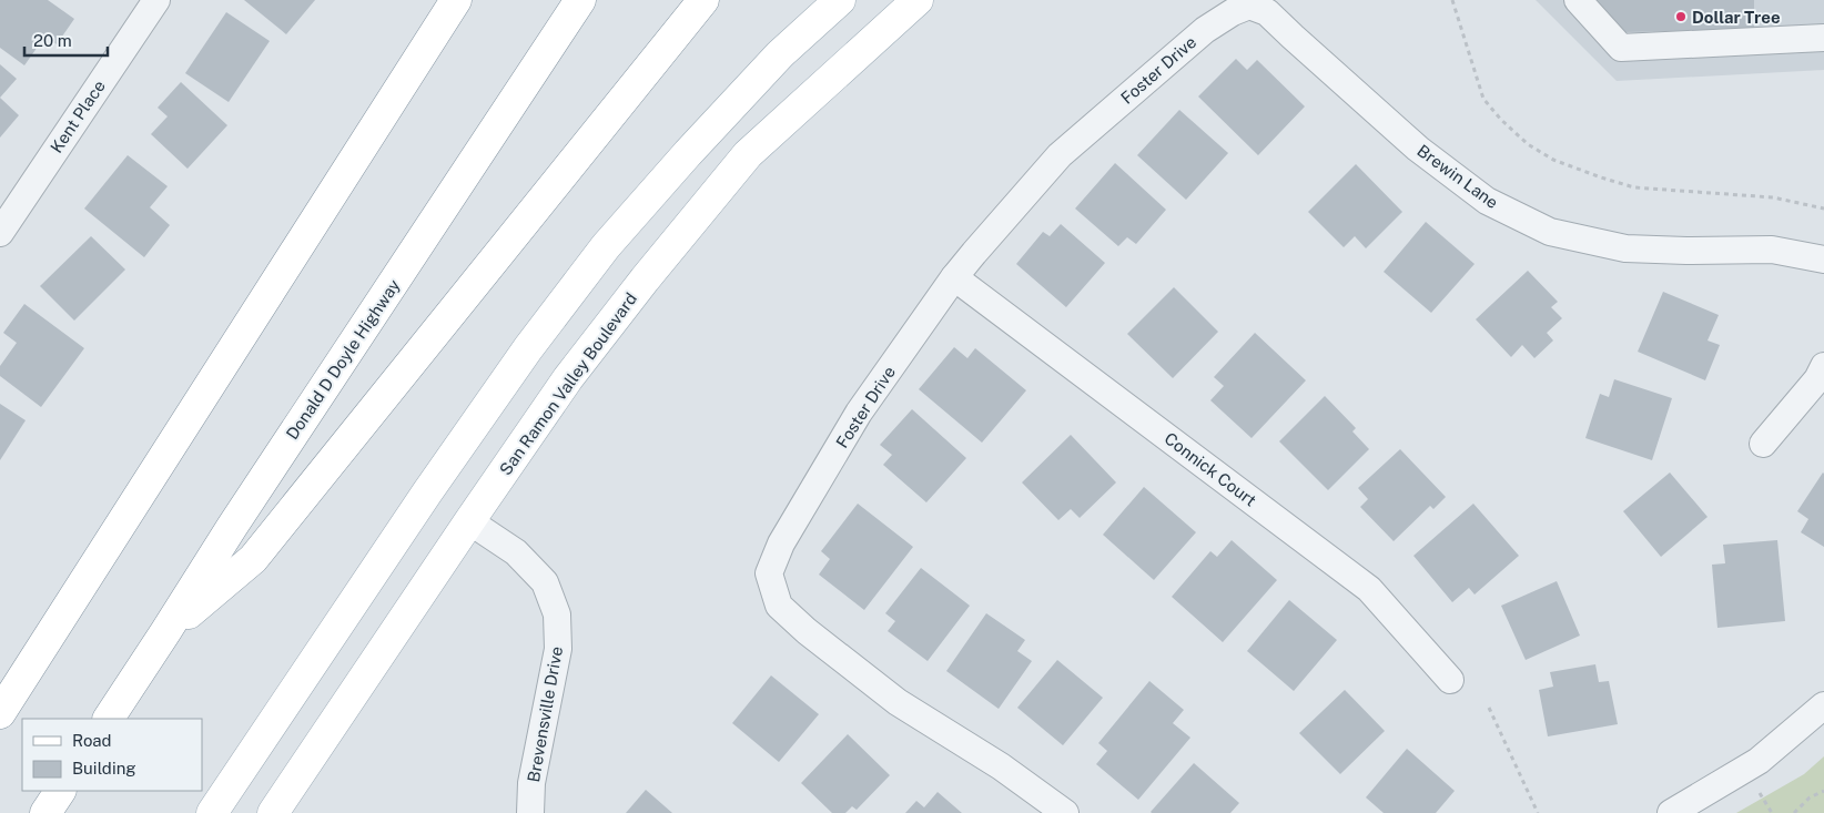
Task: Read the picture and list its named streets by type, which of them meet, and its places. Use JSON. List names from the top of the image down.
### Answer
{
  "streets": {
    "main road": ["Donald D Doyle Highway", "San Ramon Valley Boulevard"],
    "street": [
      "Foster Drive",
      "Kent Place",
      "Brewin Lane",
      "Connick Court",
      "Brevensville Drive"
    ]
  },
  "crossings": [
    ["Foster Drive", "Brewin Lane"],
    ["Foster Drive", "Connick Court"],
    ["San Ramon Valley Boulevard", "Brevensville Drive"]
  ],
  "places": ["Dollar Tree"],
  "legend": ["Road", "Building"],
  "scale_bar": "20 m"
}
